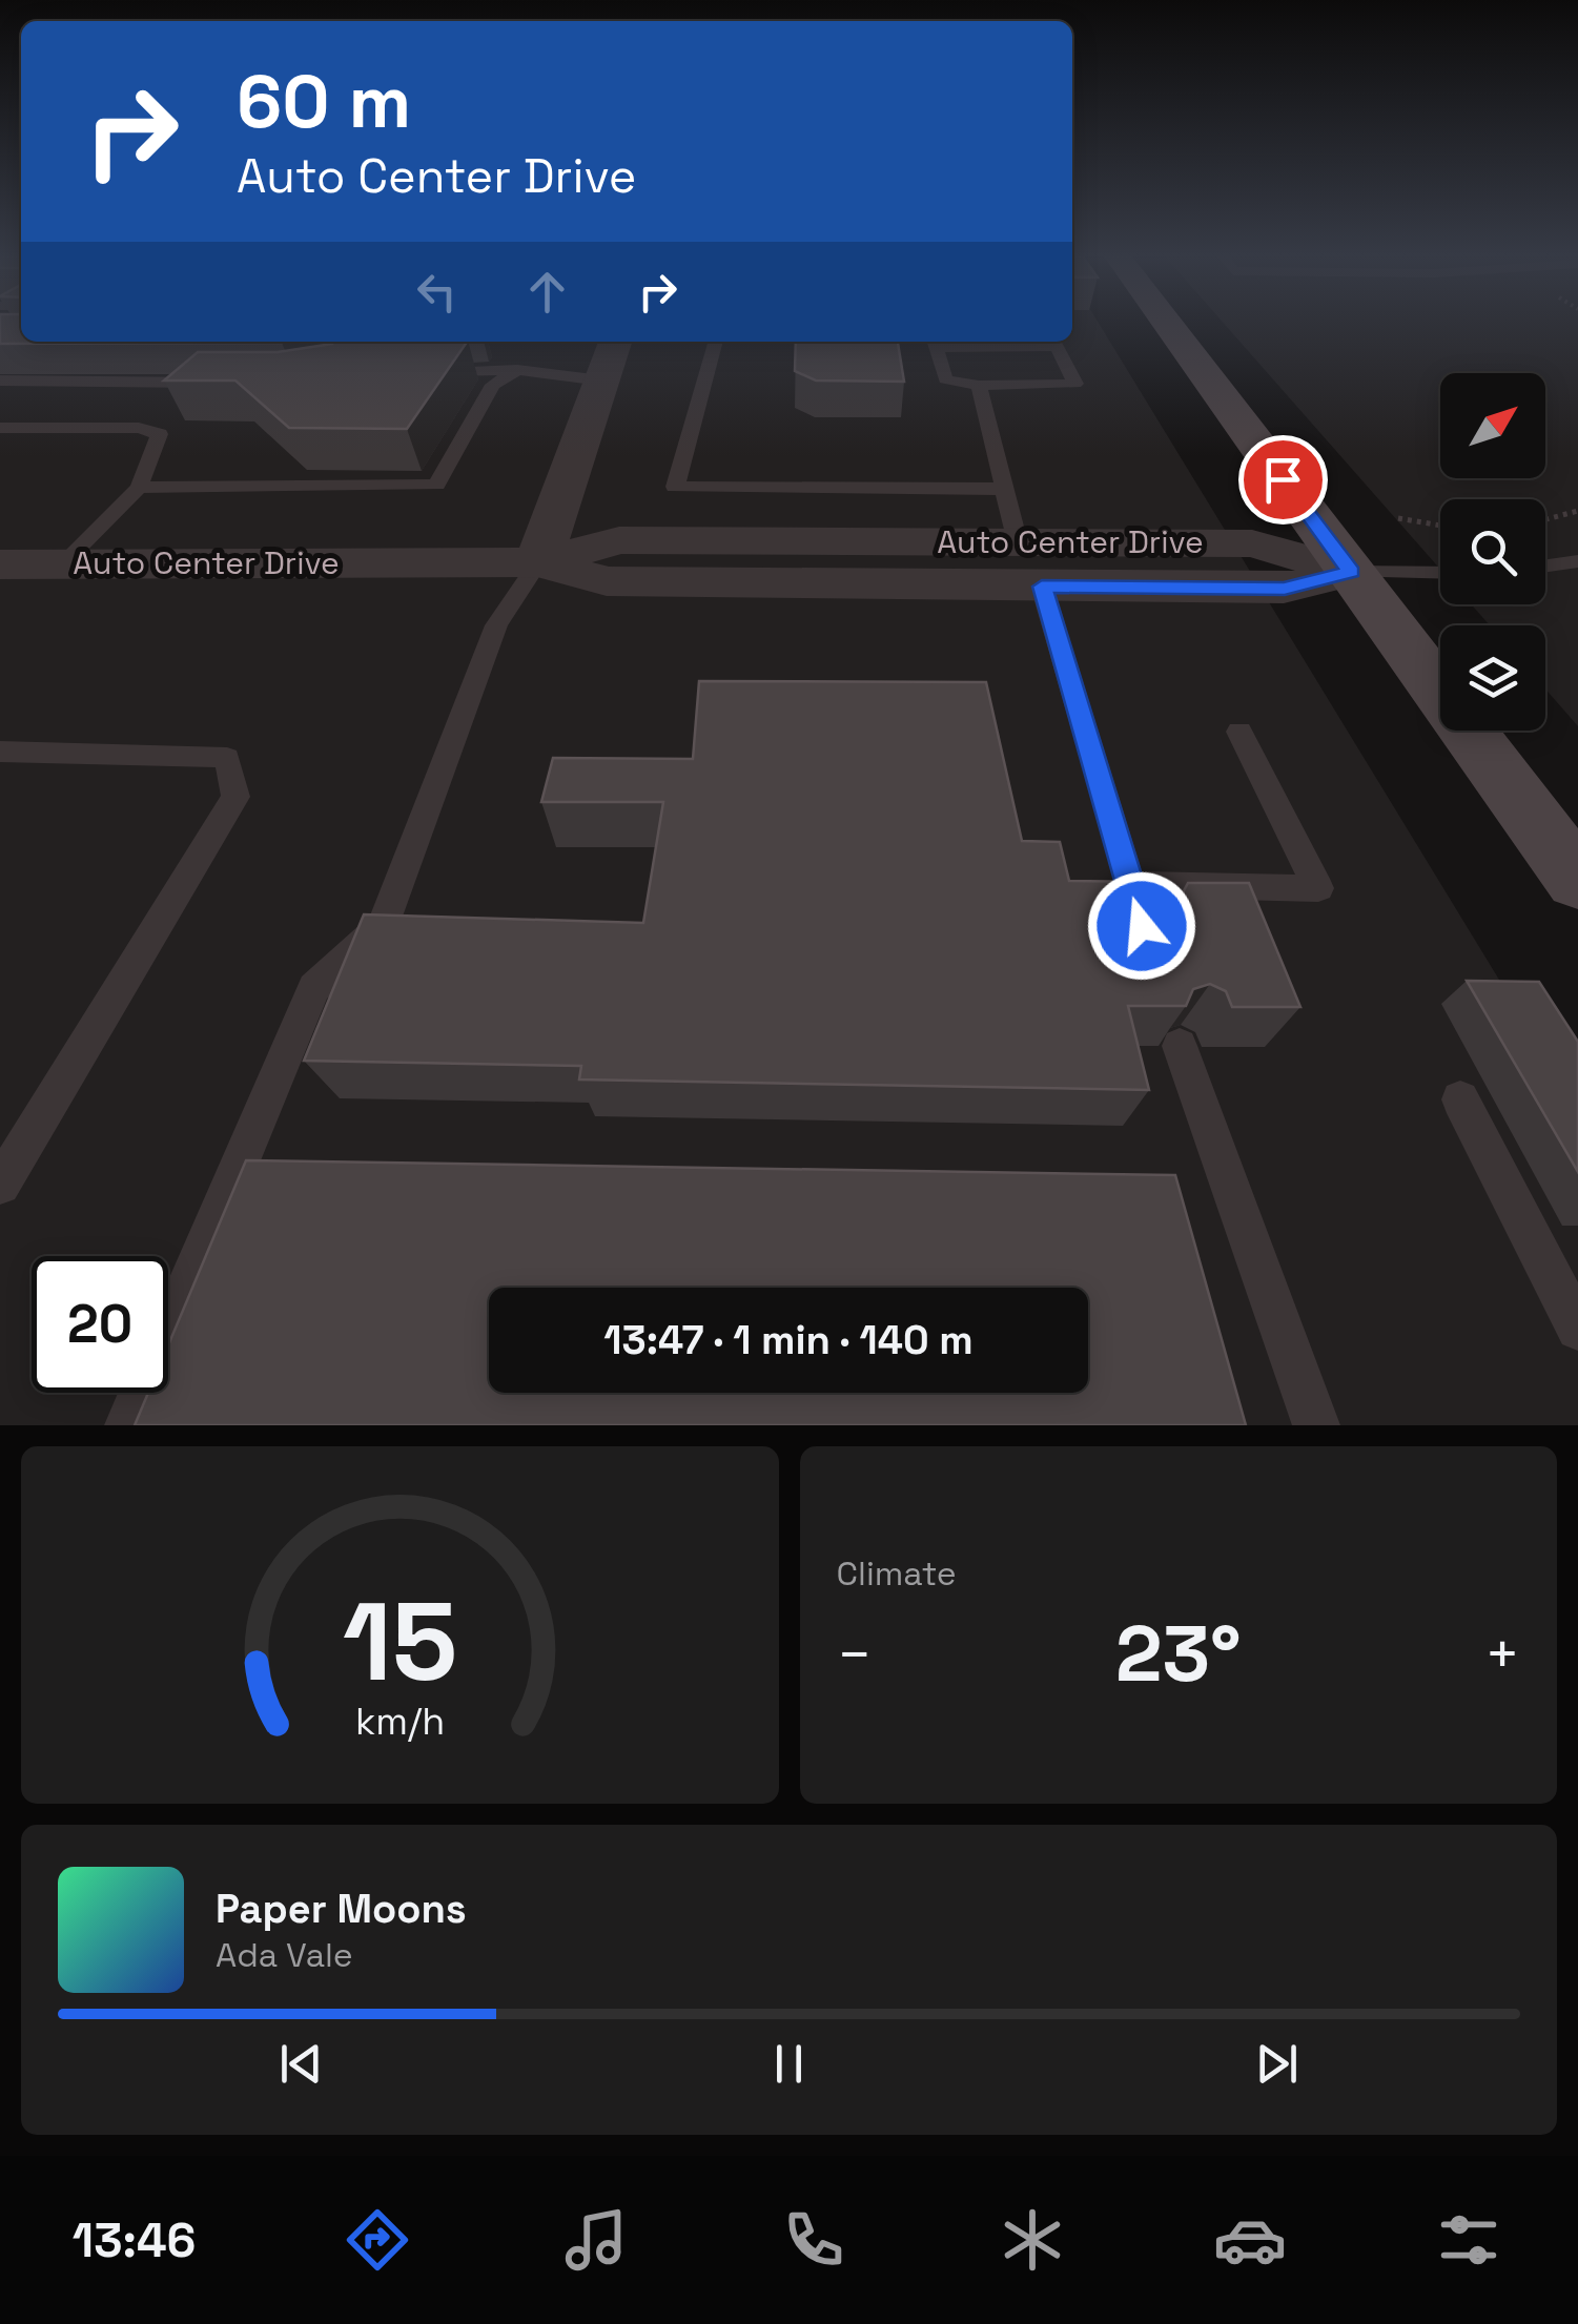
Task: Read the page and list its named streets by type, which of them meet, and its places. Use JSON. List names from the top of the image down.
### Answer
{
  "streets": {
    "street": ["Auto Center Drive"]
  },
  "north": "top right",
  "page": {
    "turn": ["60 m", "Auto Center Drive"],
    "limit": "20",
    "trip": "13:47 · 1 min · 140 m",
    "tile": "Climate",
    "heat": ["−", "23°", "+"],
    "song": ["Paper Moons", "Ada Vale"],
    "tabs": "13:46",
    "gauge": ["15", "km/h"]
  }
}
